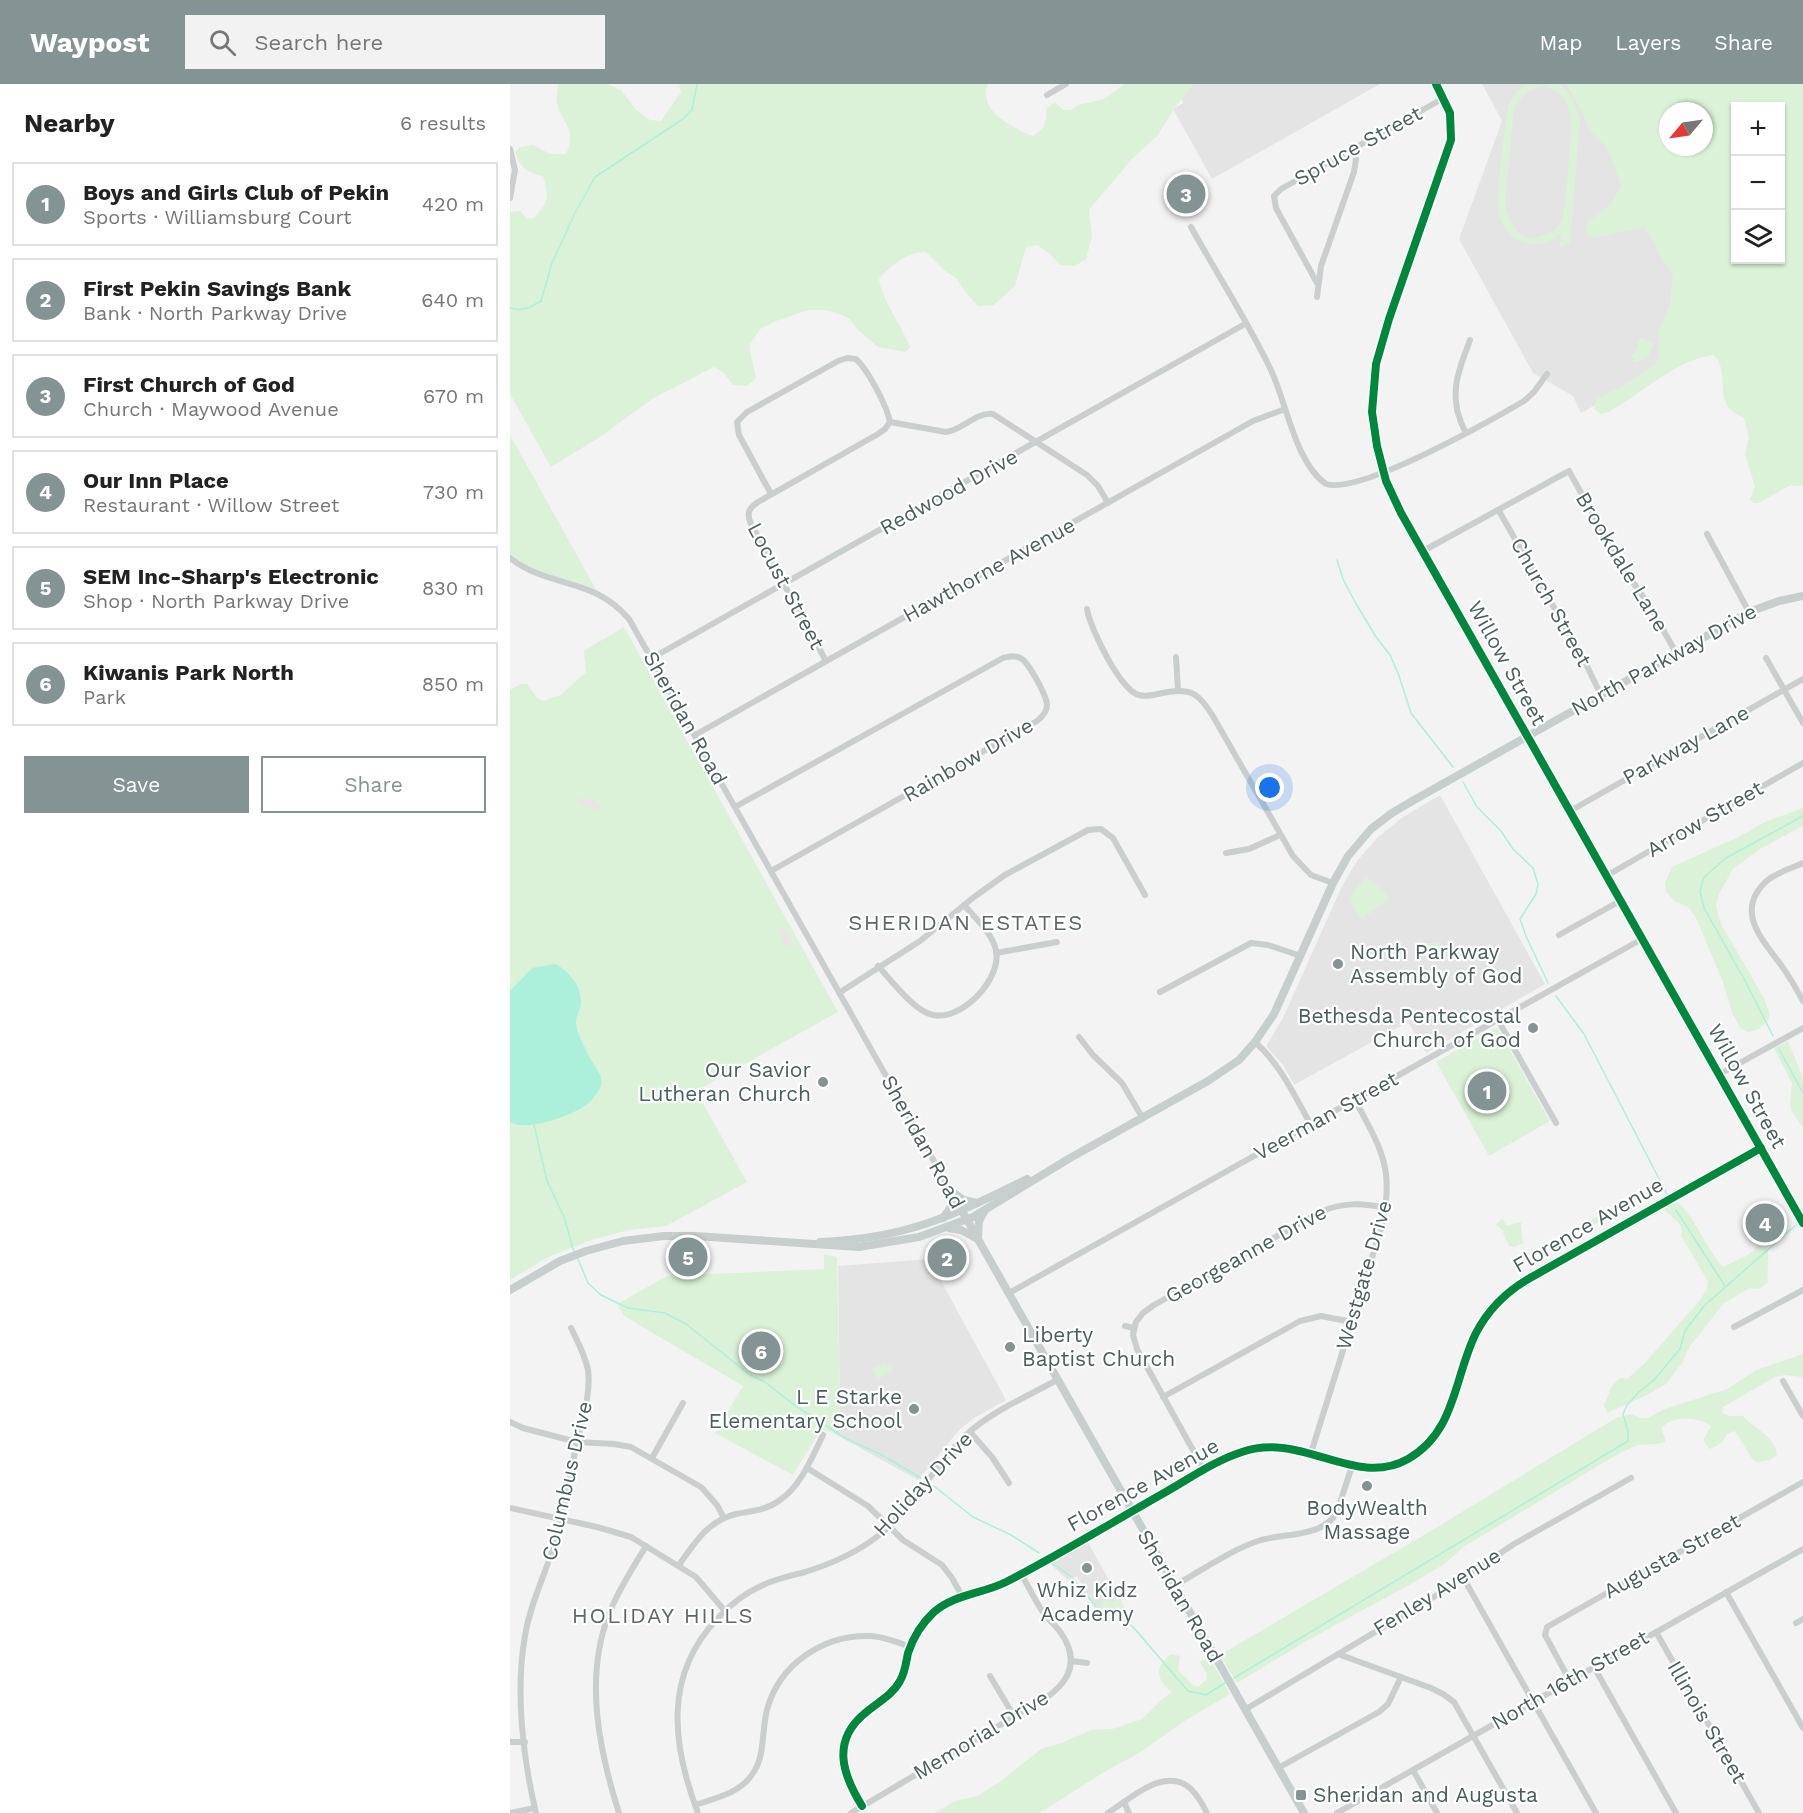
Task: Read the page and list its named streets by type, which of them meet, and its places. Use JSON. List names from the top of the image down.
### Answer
{
  "streets": {
    "main road": ["North Parkway Drive", "Sheridan Road"],
    "street": [
      "Spruce Street",
      "Redwood Drive",
      "Brookdale Lane",
      "Hawthorne Avenue",
      "Locust Street",
      "Church Street",
      "Willow Street",
      "Parkway Lane",
      "Rainbow Drive",
      "Arrow Street",
      "Veerman Street",
      "Florence Avenue",
      "Georgeanne Drive",
      "Westgate Drive",
      "Columbus Drive",
      "Holiday Drive",
      "Augusta Street",
      "Fenley Avenue",
      "North 16th Street",
      "Illinois Street",
      "Memorial Drive"
    ]
  },
  "crossings": [
    ["Spruce Street", "Willow Street"],
    ["Redwood Drive", "Locust Street"],
    ["Redwood Drive", "Sheridan Road"],
    ["Brookdale Lane", "Church Street"],
    ["Brookdale Lane", "North Parkway Drive"],
    ["Hawthorne Avenue", "Locust Street"],
    ["Hawthorne Avenue", "Sheridan Road"],
    ["Church Street", "North Parkway Drive"],
    ["North Parkway Drive", "Willow Street"],
    ["North Parkway Drive", "Sheridan Road"],
    ["Willow Street", "Parkway Lane"],
    ["Willow Street", "Arrow Street"],
    ["Willow Street", "Veerman Street"],
    ["Willow Street", "Florence Avenue"],
    ["Sheridan Road", "Rainbow Drive"],
    ["Sheridan Road", "Veerman Street"],
    ["Sheridan Road", "Florence Avenue"],
    ["Sheridan Road", "Holiday Drive"],
    ["Sheridan Road", "Fenley Avenue"],
    ["Veerman Street", "Westgate Drive"],
    ["Florence Avenue", "Westgate Drive"],
    ["Florence Avenue", "Memorial Drive"],
    ["Georgeanne Drive", "Westgate Drive"],
    ["Augusta Street", "North 16th Street"],
    ["North 16th Street", "Illinois Street"]
  ],
  "districts": ["SHERIDAN ESTATES", "HOLIDAY HILLS"],
  "places": {
    "other": [
      "North Parkway Assembly of God",
      "Bethesda Pentecostal Church of God",
      "Our Savior Lutheran Church",
      "Liberty Baptist Church",
      "L E Starke Elementary School",
      "BodyWealth Massage",
      "Whiz Kidz Academy"
    ],
    "transit": ["Sheridan and Augusta"]
  },
  "north": "bottom left",
  "page": {
    "header": "Waypost",
    "search": "Search here",
    "nav": ["Map", "Layers", "Share"],
    "heading": ["Nearby", "6 results"],
    "map_buttons": ["+", "−"],
    "list": [
      {
        "mark": "1",
        "name": "Boys and Girls Club of Pekin",
        "note": "Sports · Williamsburg Court",
        "value": "420 m"
      },
      {
        "mark": "2",
        "name": "First Pekin Savings Bank",
        "note": "Bank · North Parkway Drive",
        "value": "640 m"
      },
      {
        "mark": "3",
        "name": "First Church of God",
        "note": "Church · Maywood Avenue",
        "value": "670 m"
      },
      {
        "mark": "4",
        "name": "Our Inn Place",
        "note": "Restaurant · Willow Street",
        "value": "730 m"
      },
      {
        "mark": "5",
        "name": "SEM Inc-Sharp's Electronic",
        "note": "Shop · North Parkway Drive",
        "value": "830 m"
      },
      {
        "mark": "6",
        "name": "Kiwanis Park North",
        "note": "Park",
        "value": "850 m"
      }
    ],
    "pins": [
      "3",
      "1",
      "4",
      "5",
      "2",
      "6"
    ],
    "buttons": ["Save", "Share"]
  }
}
